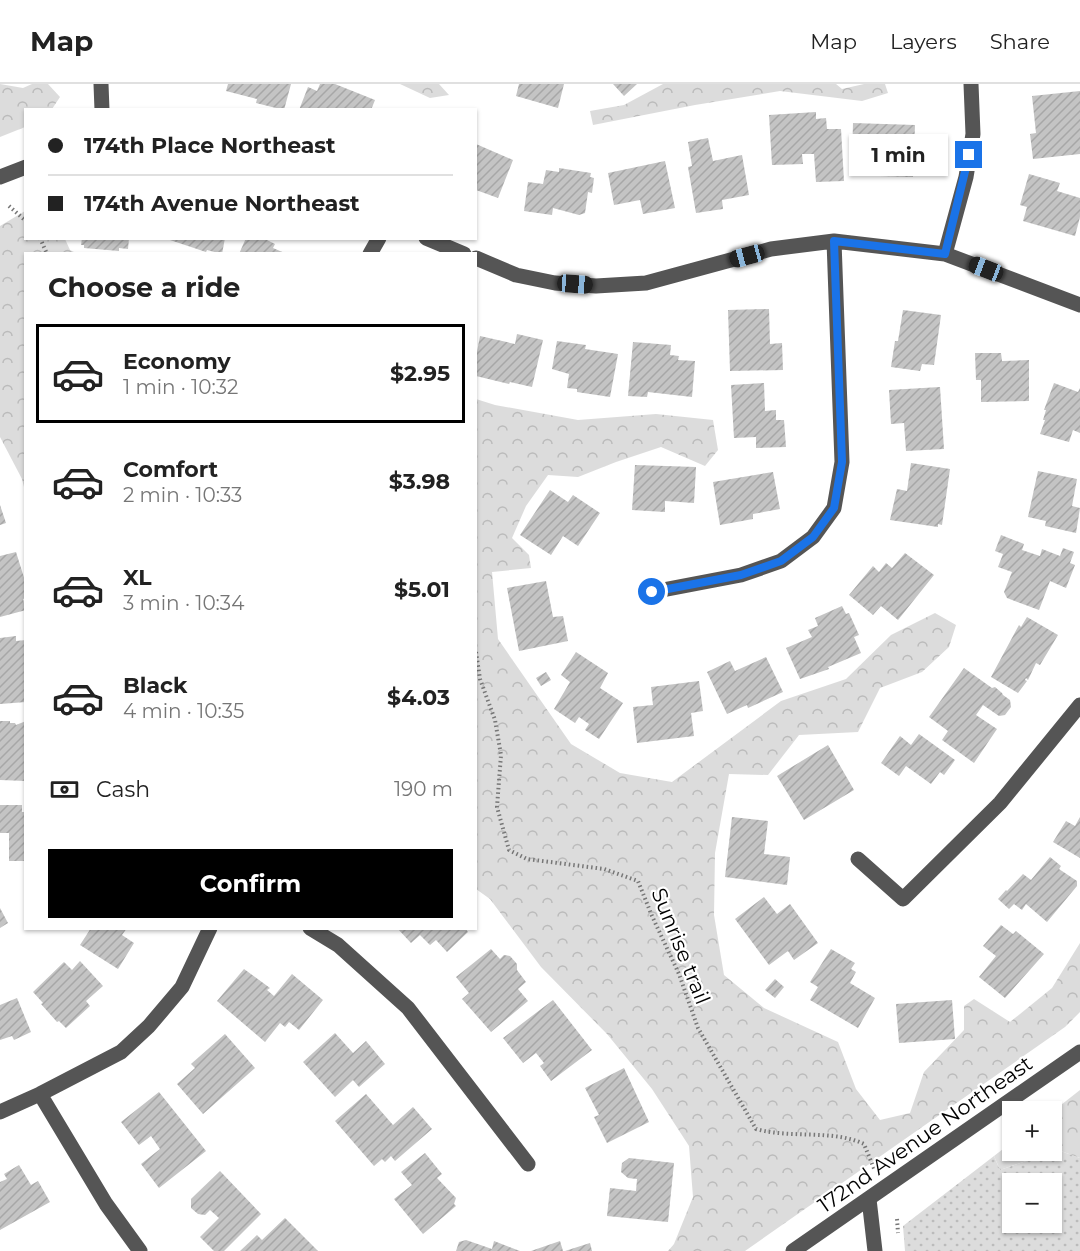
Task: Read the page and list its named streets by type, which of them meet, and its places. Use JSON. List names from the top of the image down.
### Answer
{
  "streets": {
    "street": ["172nd Avenue Northeast"],
    "path": ["Sunrise trail"]
  },
  "page": {
    "header": "Map",
    "nav": ["Map", "Layers", "Share"],
    "banner": ["174th Place Northeast", "174th Avenue Northeast"],
    "bubble": "1 min",
    "heading": "Choose a ride",
    "list": [
      {
        "name": "Economy",
        "note": "1 min · 10:32",
        "value": "$2.95"
      },
      {
        "name": "Comfort",
        "note": "2 min · 10:33",
        "value": "$3.98"
      },
      {
        "name": "XL",
        "note": "3 min · 10:34",
        "value": "$5.01"
      },
      {
        "name": "Black",
        "note": "4 min · 10:35",
        "value": "$4.03"
      }
    ],
    "pay": ["Cash", "190 m"],
    "buttons": "Confirm",
    "map_buttons": ["+", "−"]
  }
}
